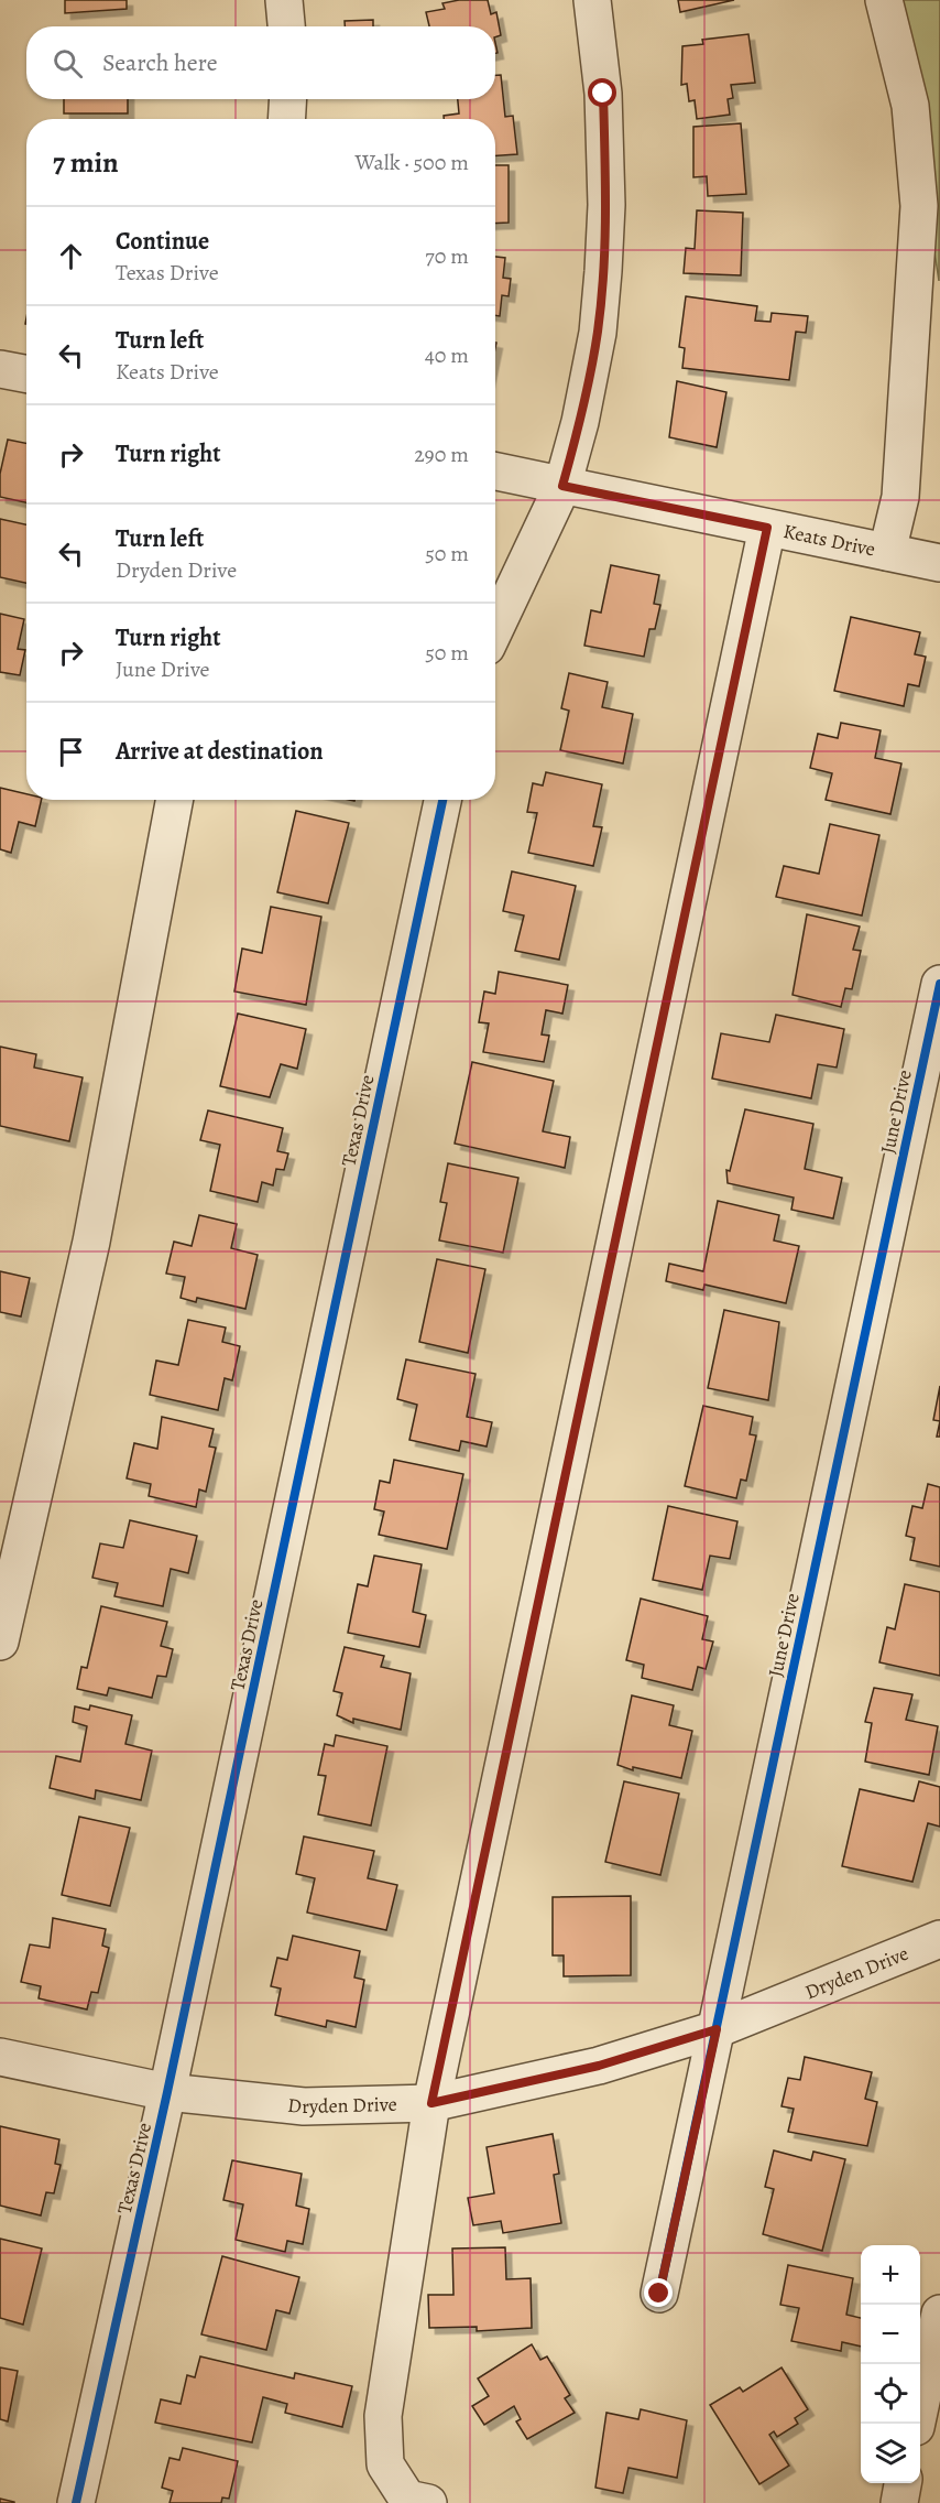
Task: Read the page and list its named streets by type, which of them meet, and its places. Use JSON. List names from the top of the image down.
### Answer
{
  "streets": {
    "street": [
      "Keats Drive",
      "June Drive",
      "Texas Drive",
      "Dryden Drive"
    ]
  },
  "crossings": [
    ["June Drive", "Dryden Drive"],
    ["Texas Drive", "Dryden Drive"]
  ],
  "page": {
    "search": "Search here",
    "heading": ["7 min", "Walk · 500 m"],
    "list": [
      ["Continue", "Texas Drive", "70 m"],
      ["Turn left", "Keats Drive", "40 m"],
      ["Turn right", "290 m"],
      ["Turn left", "Dryden Drive", "50 m"],
      ["Turn right", "June Drive", "50 m"],
      "Arrive at destination"
    ],
    "map_buttons": ["+", "−"]
  }
}
